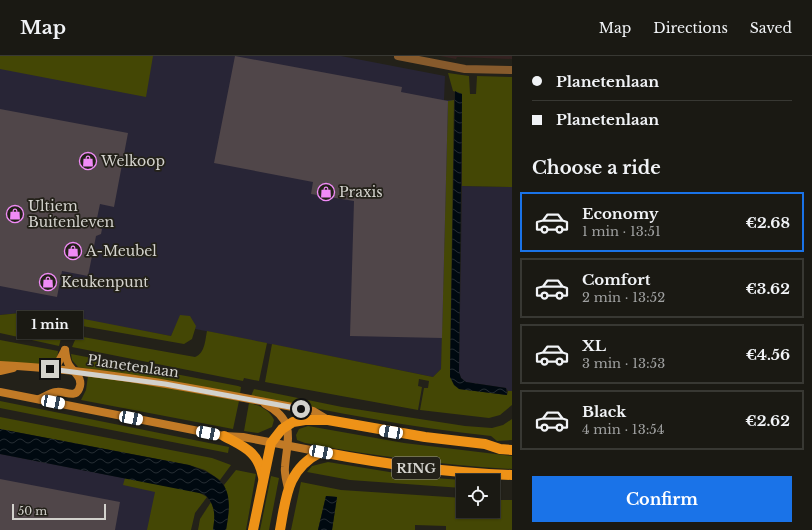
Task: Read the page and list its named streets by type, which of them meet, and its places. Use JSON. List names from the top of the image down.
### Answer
{
  "streets": {
    "main road": ["Planetenlaan", "RING"]
  },
  "crossings": [
    ["Planetenlaan", "RING"]
  ],
  "places": {
    "shop": [
      "Welkoop",
      "Praxis",
      "Ultiem Buitenleven",
      "A-Meubel",
      "Keukenpunt"
    ]
  },
  "scale_bar": "50 m",
  "page": {
    "header": "Map",
    "nav": ["Map", "Directions", "Saved"],
    "banner": ["Planetenlaan", "Planetenlaan"],
    "heading": "Choose a ride",
    "list": [
      {
        "name": "Economy",
        "note": "1 min · 13:51",
        "value": "€2.68"
      },
      {
        "name": "Comfort",
        "note": "2 min · 13:52",
        "value": "€3.62"
      },
      {
        "name": "XL",
        "note": "3 min · 13:53",
        "value": "€4.56"
      },
      {
        "name": "Black",
        "note": "4 min · 13:54",
        "value": "€2.62"
      }
    ],
    "bubble": "1 min",
    "buttons": "Confirm",
    "scale": "50 m"
  }
}
